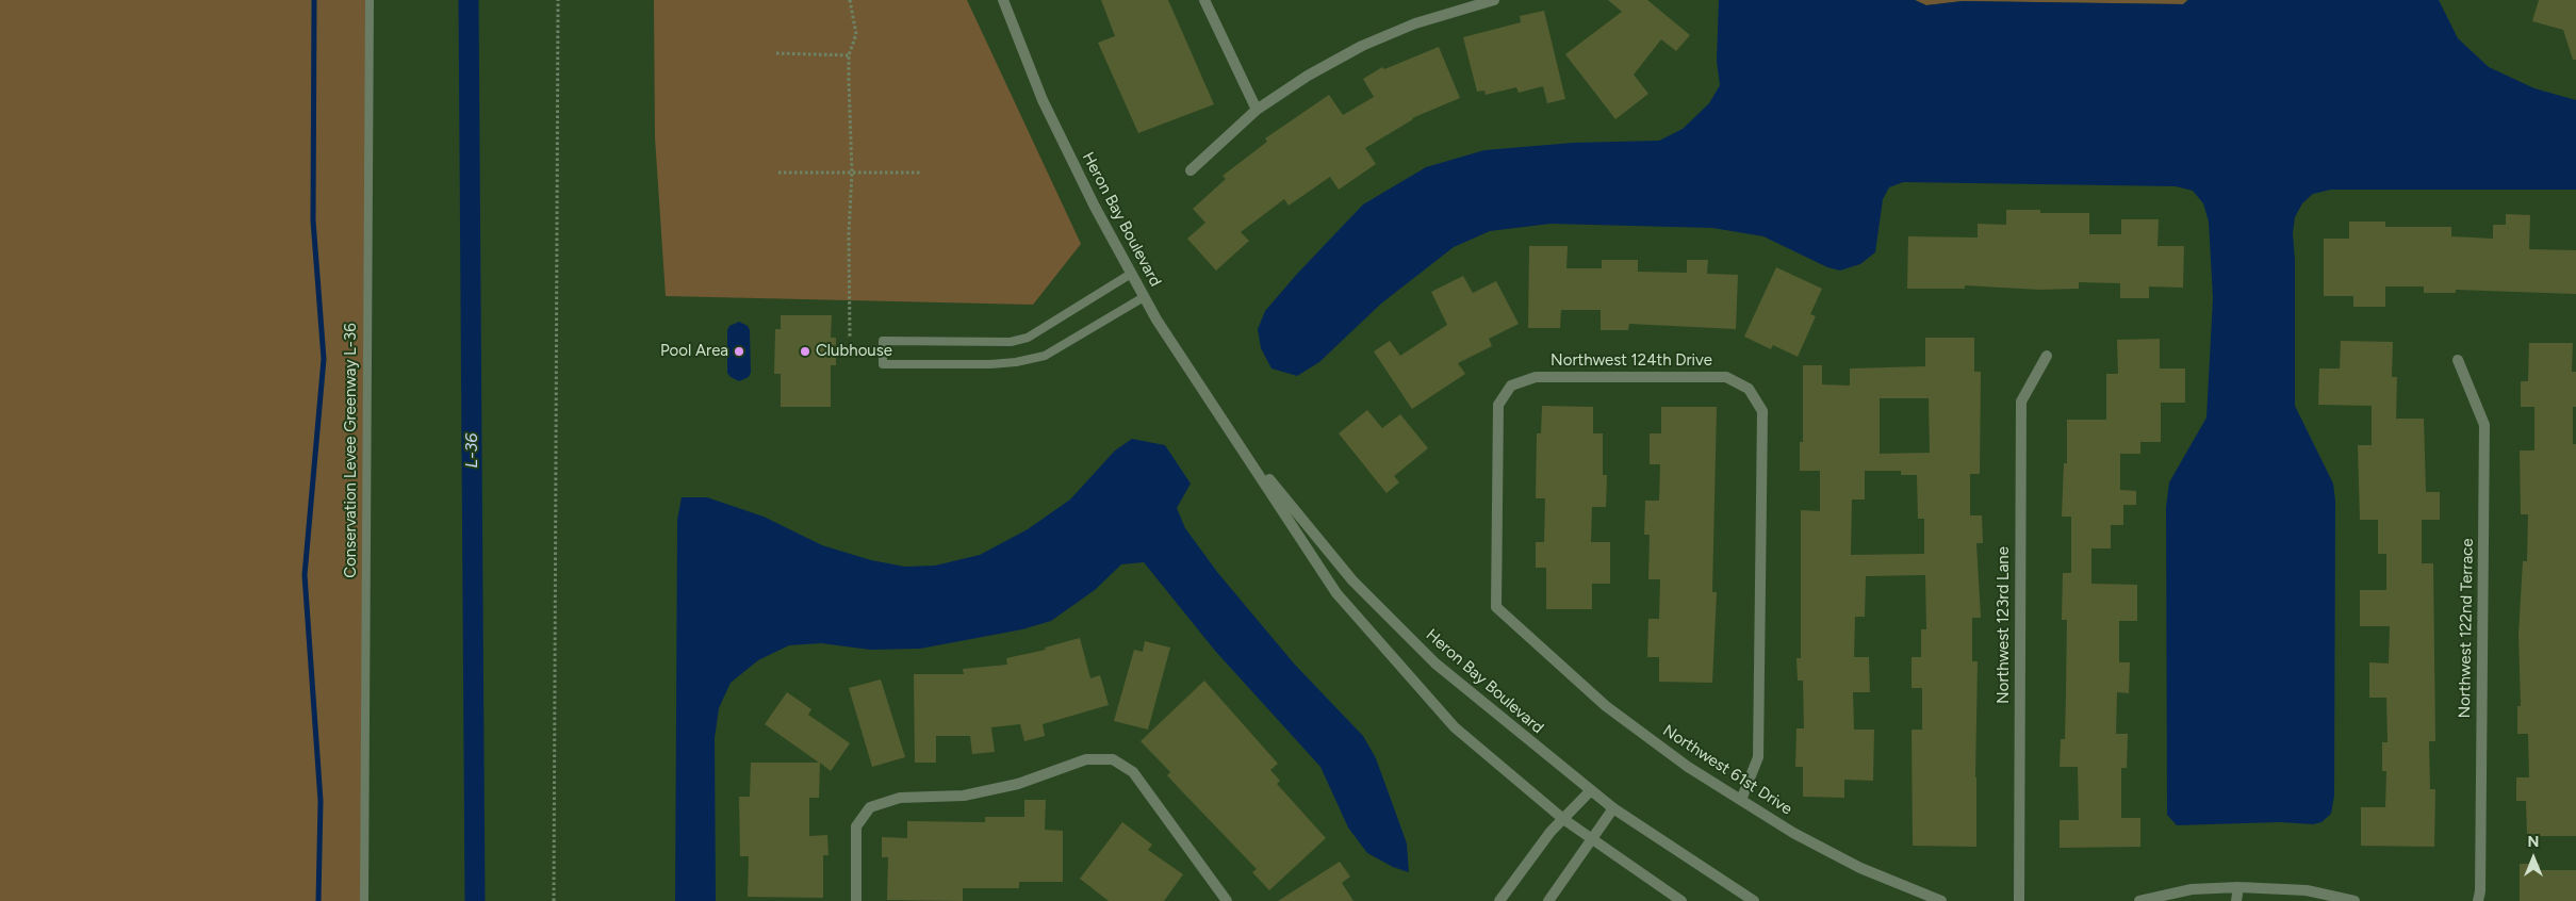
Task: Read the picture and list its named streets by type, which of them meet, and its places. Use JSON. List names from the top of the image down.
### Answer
{
  "streets": {
    "street": [
      "Heron Bay Boulevard",
      "Northwest 124th Drive",
      "Northwest 123rd Lane",
      "Northwest 122nd Terrace",
      "Northwest 61st Drive"
    ],
    "lane": ["Conservation Levee Greenway L-36"]
  },
  "crossings": [
    ["Northwest 124th Drive", "Northwest 61st Drive"]
  ],
  "water": ["L-36"],
  "places": ["Pool Area", "Clubhouse"],
  "north": "top"
}
